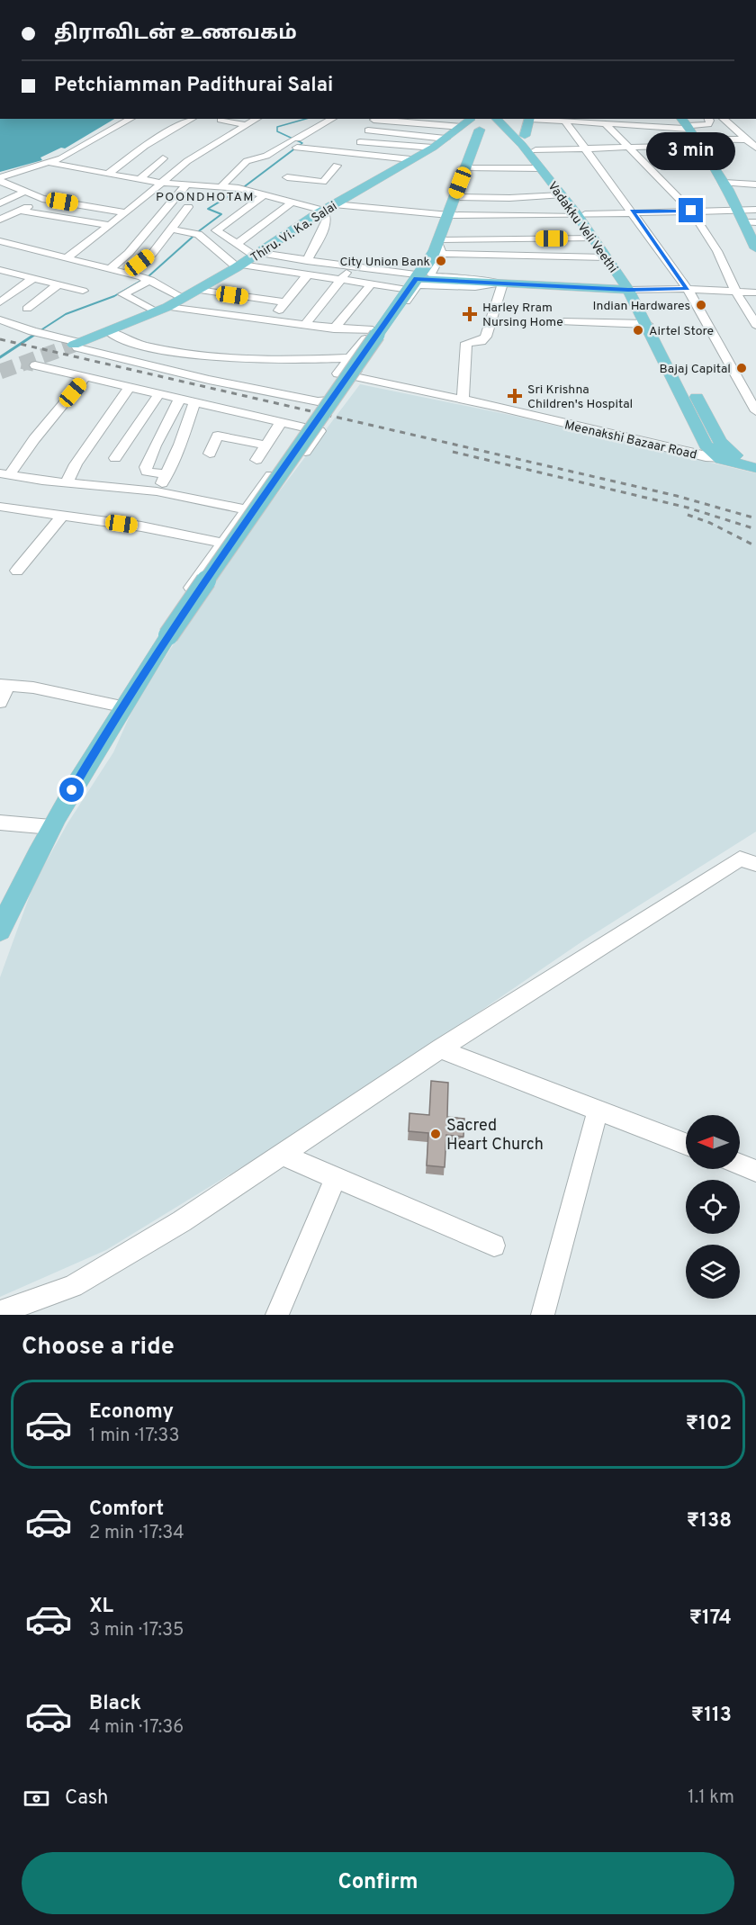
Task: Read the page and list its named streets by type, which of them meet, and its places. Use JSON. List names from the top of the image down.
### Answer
{
  "streets": {
    "main road": ["Vadakku Veli Veethi", "Thiru. Vi. Ka. Salai"],
    "street": ["Meenakshi Bazaar Road"]
  },
  "crossings": [
    ["Vadakku Veli Veethi", "Meenakshi Bazaar Road"]
  ],
  "districts": ["POONDHOTAM"],
  "places": {
    "other": [
      "City Union Bank",
      "Indian Hardwares",
      "Airtel Store",
      "Bajaj Capital",
      "Sacred Heart Church"
    ],
    "health": ["Harley Rram Nursing Home", "Sri Krishna Children's Hospital"]
  },
  "north": "left",
  "page": {
    "banner": ["திராவிடன் உணவகம்", "Petchiamman Padithurai Salai"],
    "bubble": "3 min",
    "heading": "Choose a ride",
    "list": [
      {
        "name": "Economy",
        "note": "1 min · 17:33",
        "value": "₹102"
      },
      {
        "name": "Comfort",
        "note": "2 min · 17:34",
        "value": "₹138"
      },
      {
        "name": "XL",
        "note": "3 min · 17:35",
        "value": "₹174"
      },
      {
        "name": "Black",
        "note": "4 min · 17:36",
        "value": "₹113"
      }
    ],
    "pay": ["Cash", "1.1 km"],
    "buttons": "Confirm"
  }
}
